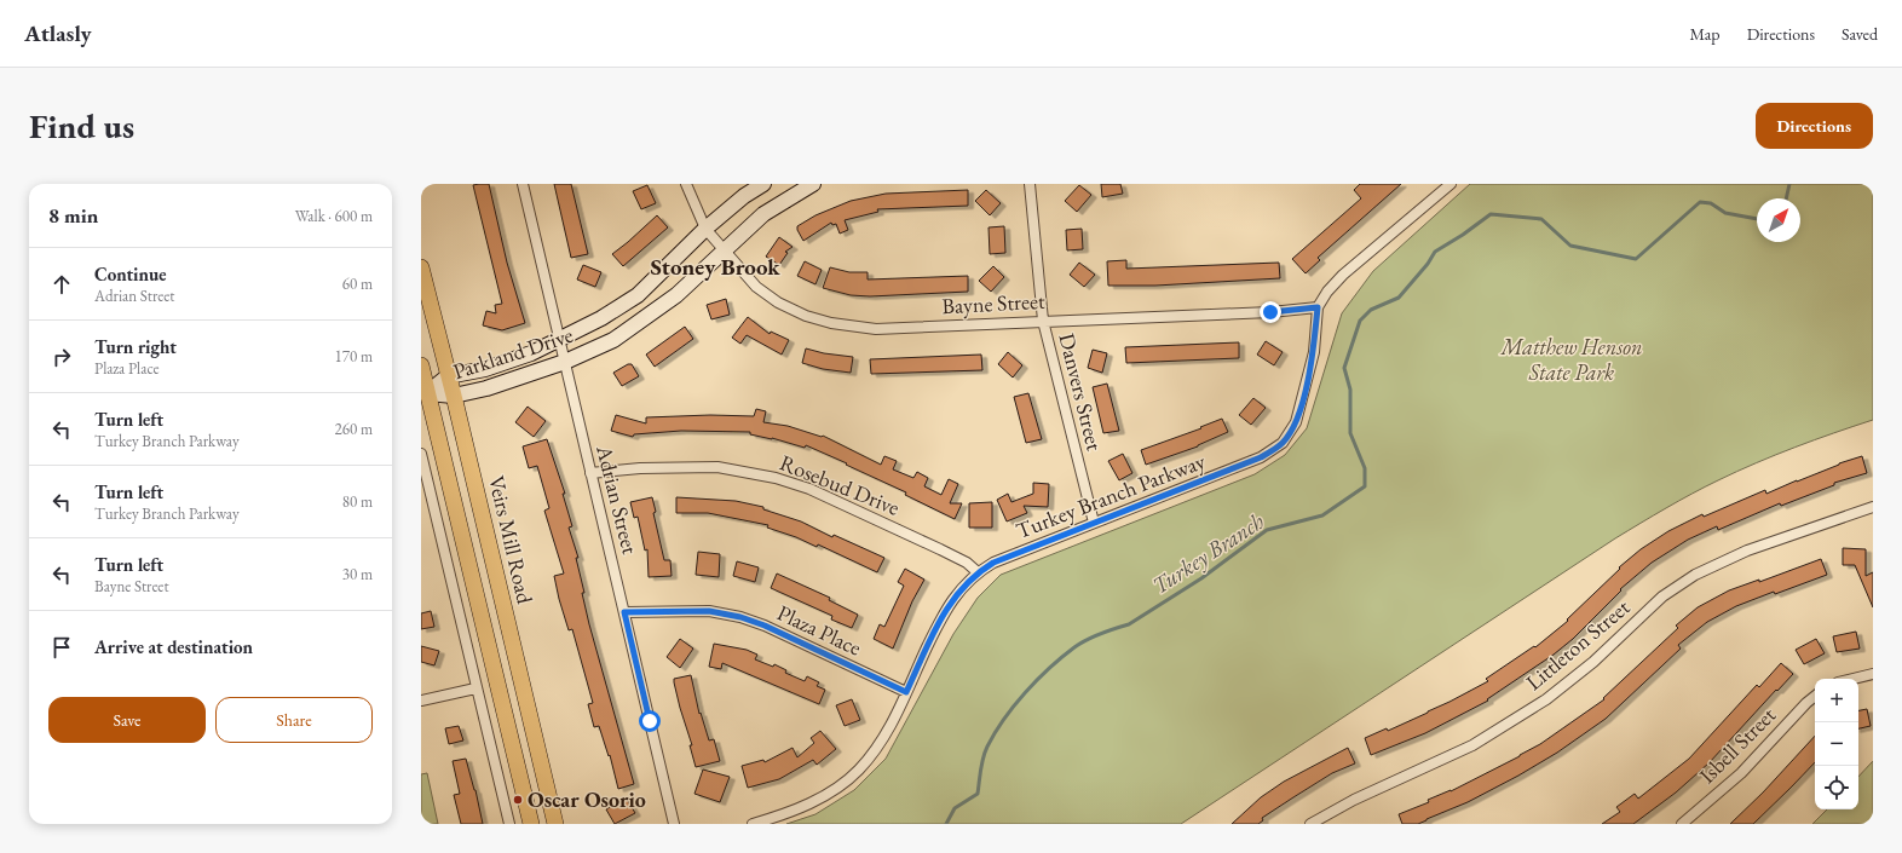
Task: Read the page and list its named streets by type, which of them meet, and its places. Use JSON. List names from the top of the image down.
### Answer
{
  "streets": {
    "main road": ["Veirs Mill Road"],
    "street": [
      "Bayne Street",
      "Parkland Drive",
      "Danvers Street",
      "Rosebud Drive",
      "Turkey Branch Parkway",
      "Adrian Street",
      "Plaza Place",
      "Littleton Street",
      "Isbell Street"
    ]
  },
  "crossings": [
    ["Bayne Street", "Parkland Drive"],
    ["Bayne Street", "Danvers Street"],
    ["Bayne Street", "Turkey Branch Parkway"],
    ["Parkland Drive", "Adrian Street"],
    ["Parkland Drive", "Veirs Mill Road"],
    ["Danvers Street", "Turkey Branch Parkway"],
    ["Rosebud Drive", "Turkey Branch Parkway"],
    ["Rosebud Drive", "Adrian Street"],
    ["Turkey Branch Parkway", "Plaza Place"],
    ["Adrian Street", "Plaza Place"]
  ],
  "districts": ["Stoney Brook"],
  "water": ["Turkey Branch"],
  "parks": ["Matthew Henson State Park"],
  "places": ["Oscar Osorio"],
  "north": "top right",
  "page": {
    "header": "Atlasly",
    "nav": ["Map", "Directions", "Saved"],
    "buttons": [
      "Directions",
      ["Save", "Share"]
    ],
    "title": "Find us",
    "heading": ["8 min", "Walk · 600 m"],
    "list": [
      ["Continue", "Adrian Street", "60 m"],
      ["Turn right", "Plaza Place", "170 m"],
      ["Turn left", "Turkey Branch Parkway", "260 m"],
      ["Turn left", "Turkey Branch Parkway", "80 m"],
      ["Turn left", "Bayne Street", "30 m"],
      "Arrive at destination"
    ],
    "map_buttons": ["+", "−"]
  }
}
